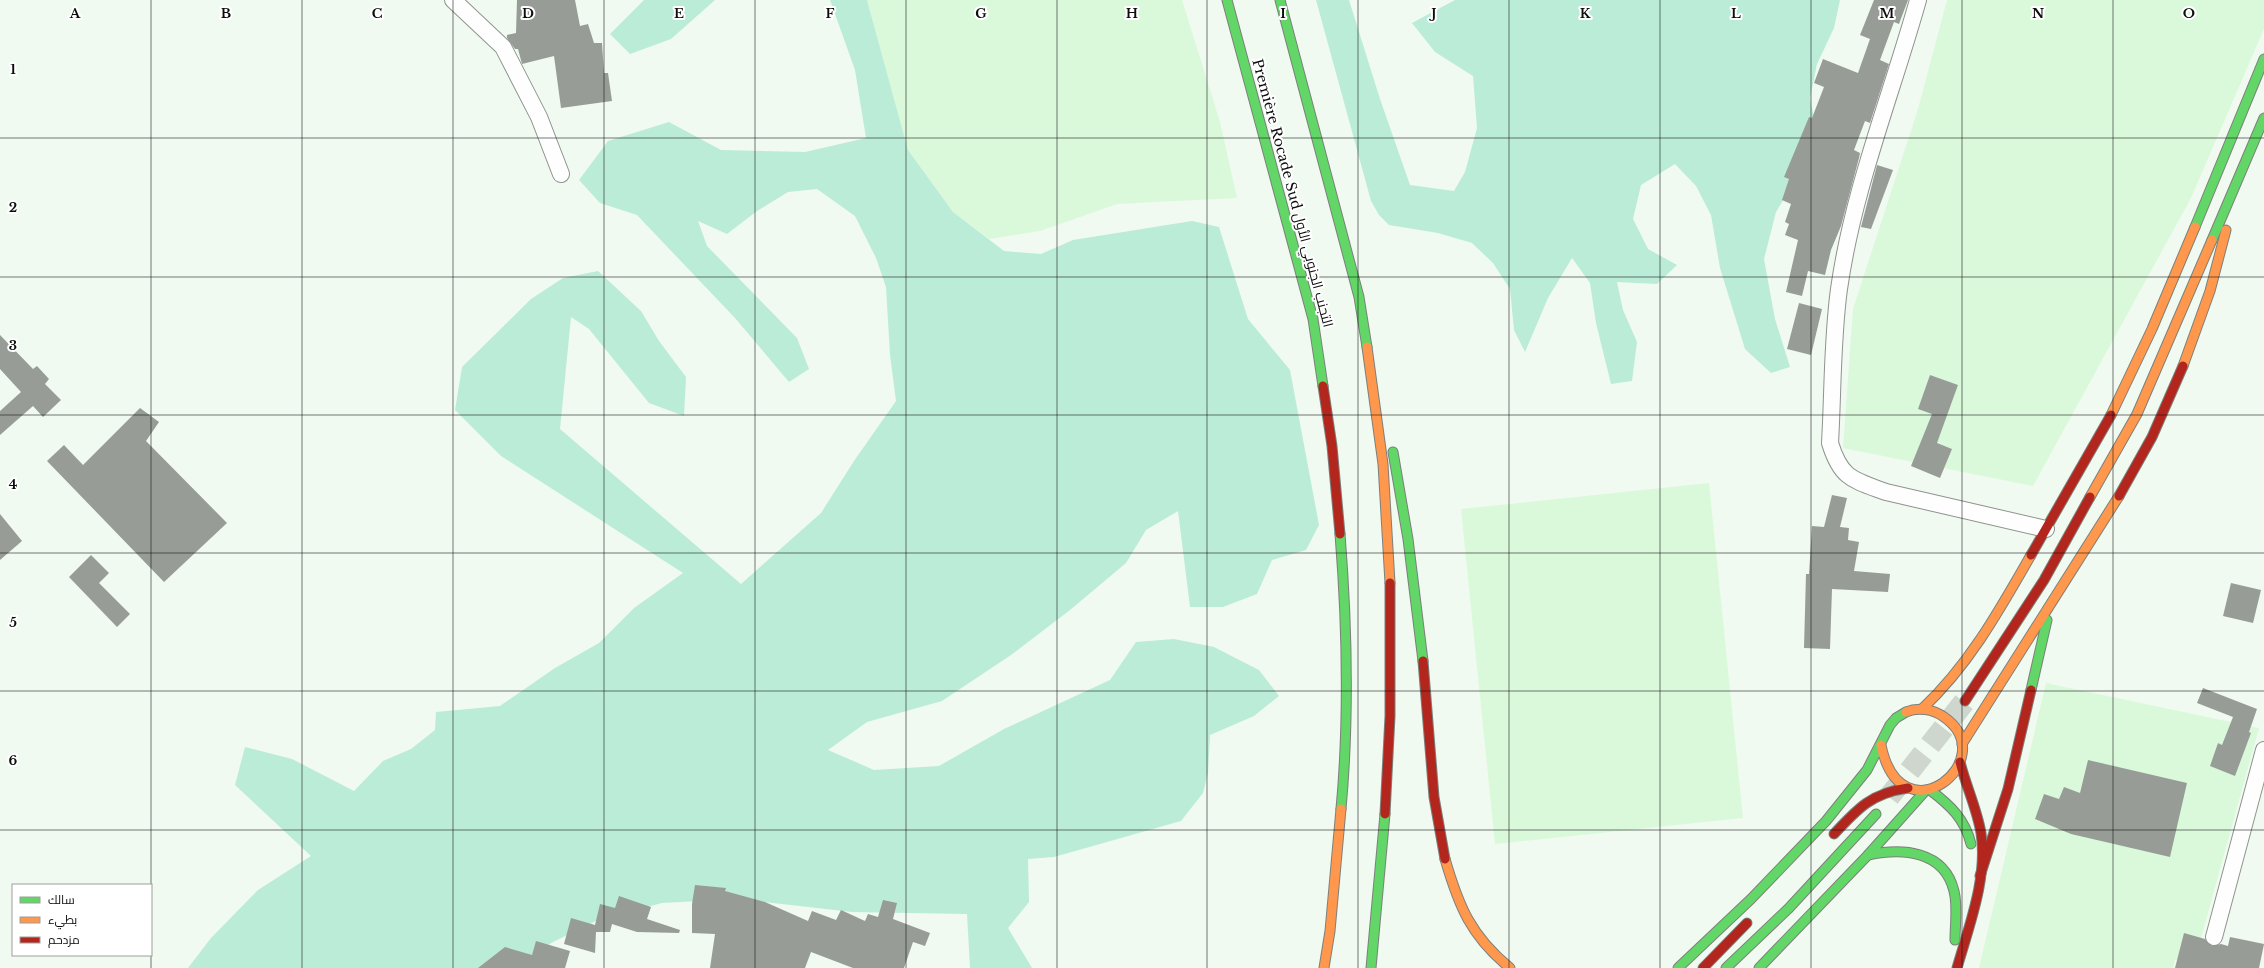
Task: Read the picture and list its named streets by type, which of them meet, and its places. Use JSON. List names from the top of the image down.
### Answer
{
  "streets": {
    "main road": ["Première Rocade Sud التجنب الجنوبي الأول"]
  },
  "legend": ["سالك", "بطيء", "مزدحم"],
  "grid": {
    "columns": [
      "A",
      "B",
      "C",
      "D",
      "E",
      "F",
      "G",
      "H",
      "I",
      "J",
      "K",
      "L",
      "M",
      "N",
      "O"
    ],
    "rows": [
      "1",
      "2",
      "3",
      "4",
      "5",
      "6"
    ]
  }
}
